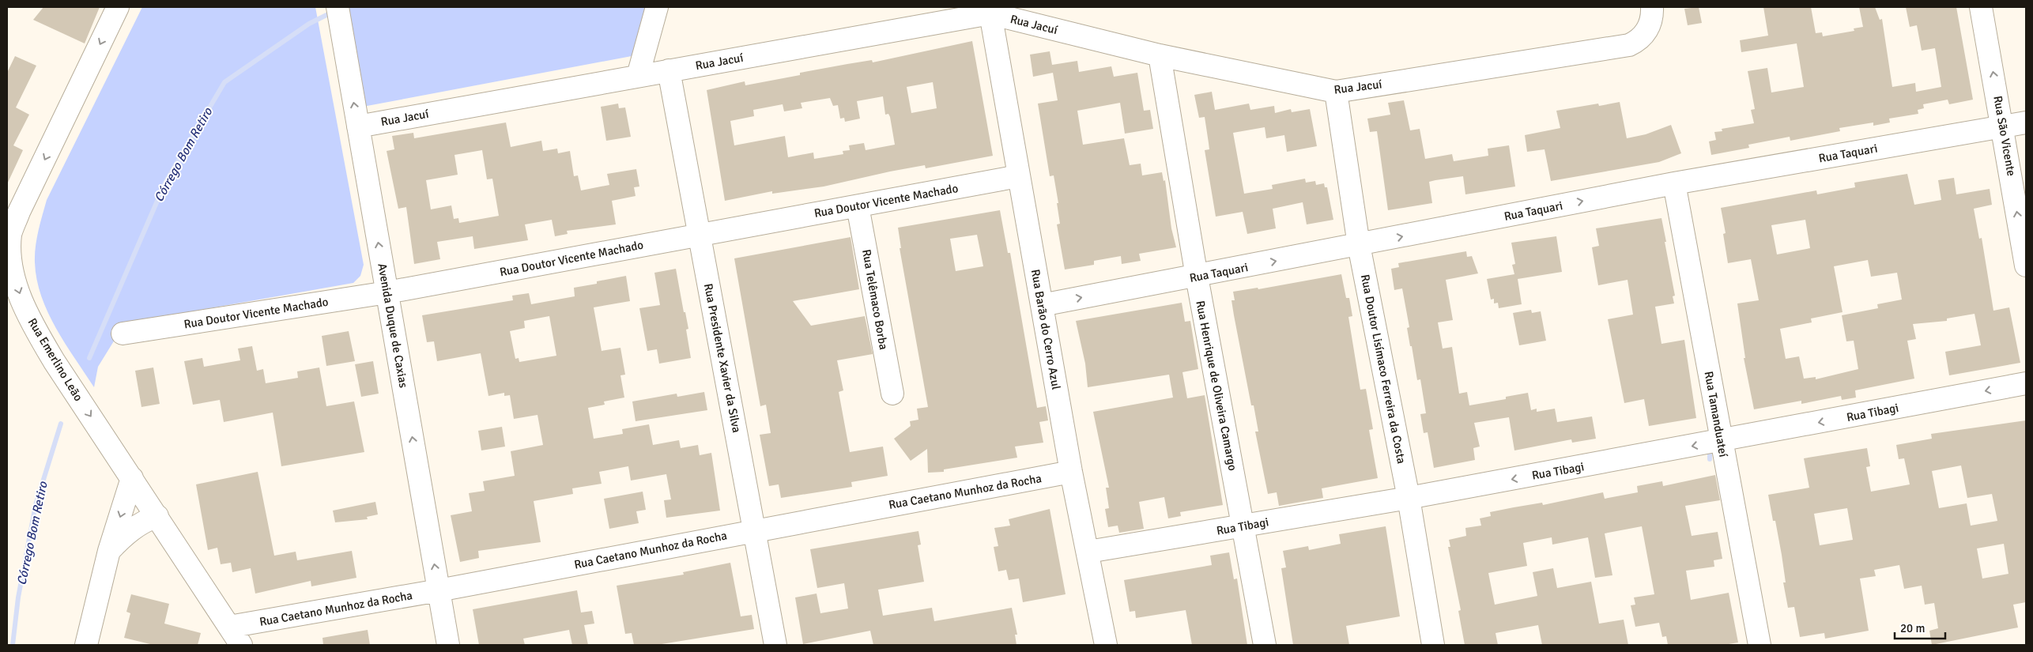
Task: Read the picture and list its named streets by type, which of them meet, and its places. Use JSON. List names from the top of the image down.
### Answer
{
  "streets": {
    "street": [
      "Rua Jacuí",
      "Rua São Vicente",
      "Rua Taquari",
      "Rua Doutor Vicente Machado",
      "Rua Telêmaco Borba",
      "Avenida Duque de Caxias",
      "Rua Barão do Cerro Azul",
      "Rua Presidente Xavier da Silva",
      "Rua Emerlino Leão",
      "Rua Doutor Lisímaco Ferreira da Costa",
      "Rua Henrique de Oliveira Camargo",
      "Rua Tibagi",
      "Rua Tamanduateí",
      "Rua Caetano Munhoz da Rocha"
    ]
  },
  "crossings": [
    ["Rua Jacuí", "Avenida Duque de Caxias"],
    ["Rua Jacuí", "Rua Barão do Cerro Azul"],
    ["Rua Jacuí", "Rua Presidente Xavier da Silva"],
    ["Rua Jacuí", "Rua Doutor Lisímaco Ferreira da Costa"],
    ["Rua Jacuí", "Rua Henrique de Oliveira Camargo"],
    ["Rua São Vicente", "Rua Taquari"],
    ["Rua Taquari", "Rua Barão do Cerro Azul"],
    ["Rua Taquari", "Rua Doutor Lisímaco Ferreira da Costa"],
    ["Rua Taquari", "Rua Henrique de Oliveira Camargo"],
    ["Rua Taquari", "Rua Tamanduateí"],
    ["Rua Doutor Vicente Machado", "Rua Telêmaco Borba"],
    ["Rua Doutor Vicente Machado", "Avenida Duque de Caxias"],
    ["Rua Doutor Vicente Machado", "Rua Barão do Cerro Azul"],
    ["Rua Doutor Vicente Machado", "Rua Presidente Xavier da Silva"],
    ["Avenida Duque de Caxias", "Rua Caetano Munhoz da Rocha"],
    ["Rua Barão do Cerro Azul", "Rua Tibagi"],
    ["Rua Barão do Cerro Azul", "Rua Caetano Munhoz da Rocha"],
    ["Rua Presidente Xavier da Silva", "Rua Caetano Munhoz da Rocha"],
    ["Rua Emerlino Leão", "Rua Caetano Munhoz da Rocha"],
    ["Rua Doutor Lisímaco Ferreira da Costa", "Rua Tibagi"],
    ["Rua Henrique de Oliveira Camargo", "Rua Tibagi"],
    ["Rua Tibagi", "Rua Tamanduateí"]
  ],
  "one_way": [
    "Rua São Vicente",
    "Rua Taquari",
    "Avenida Duque de Caxias",
    "Rua Emerlino Leão",
    "Rua Tibagi"
  ],
  "water": ["Córrego Bom Retiro"],
  "scale_bar": "20 m"
}
